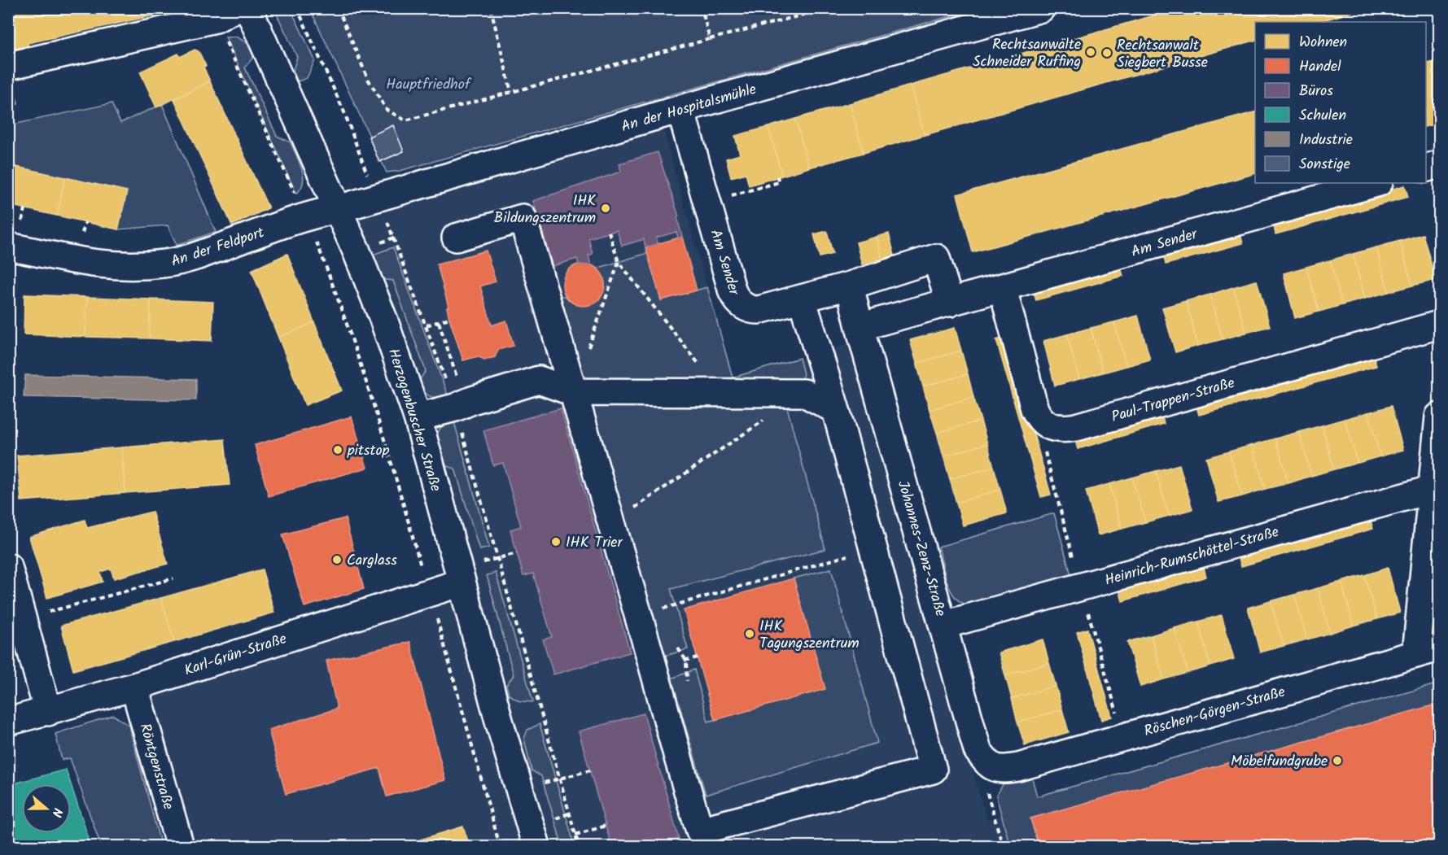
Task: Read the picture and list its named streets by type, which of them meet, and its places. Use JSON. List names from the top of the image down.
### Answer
{
  "streets": {
    "street": [
      "An der Hospitalsmühle",
      "Am Sender",
      "An der Feldport",
      "Paul-Trappen-Straße",
      "Herzogenbuscher Straße",
      "Johannes-Zenz-Straße",
      "Heinrich-Rumschöttel-Straße",
      "Karl-Grün-Straße",
      "Röschen-Görgen-Straße",
      "Röntgenstraße"
    ]
  },
  "crossings": [
    ["An der Hospitalsmühle", "Am Sender"],
    ["An der Hospitalsmühle", "An der Feldport"],
    ["An der Hospitalsmühle", "Herzogenbuscher Straße"],
    ["Am Sender", "Paul-Trappen-Straße"],
    ["Am Sender", "Johannes-Zenz-Straße"],
    ["An der Feldport", "Herzogenbuscher Straße"],
    ["Herzogenbuscher Straße", "Karl-Grün-Straße"],
    ["Johannes-Zenz-Straße", "Heinrich-Rumschöttel-Straße"],
    ["Johannes-Zenz-Straße", "Röschen-Görgen-Straße"],
    ["Karl-Grün-Straße", "Röntgenstraße"]
  ],
  "parks": ["Hauptfriedhof"],
  "places": [
    "Rechtsanwälte Schneider Ruffing",
    "Rechtsanwalt Siegbert Busse",
    "IHK Bildungszentrum",
    "pitstop",
    "IHK Trier",
    "Carglass",
    "IHK Tagungszentrum",
    "Möbelfundgrube"
  ],
  "legend": [
    "Wohnen",
    "Handel",
    "Büros",
    "Schulen",
    "Industrie",
    "Sonstige"
  ],
  "north": "right"
}
